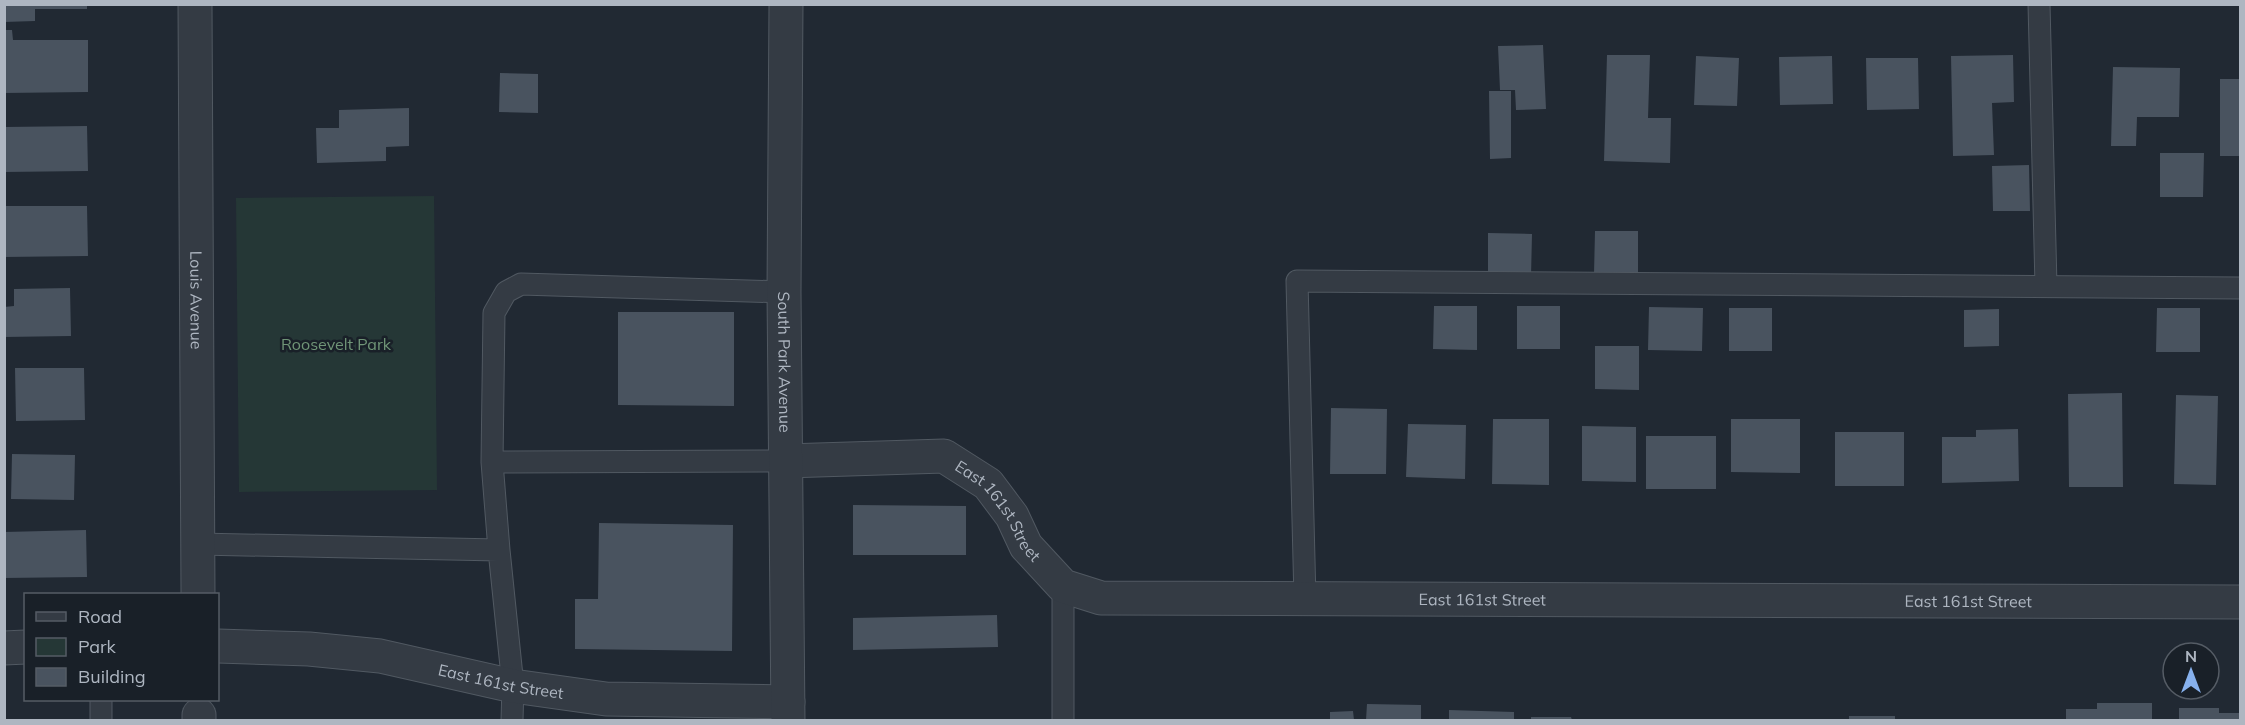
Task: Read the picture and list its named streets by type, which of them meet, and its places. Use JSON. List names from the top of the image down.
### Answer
{
  "streets": {
    "street": ["Louis Avenue", "South Park Avenue", "East 161st Street"]
  },
  "crossings": [
    ["South Park Avenue", "East 161st Street"]
  ],
  "parks": ["Roosevelt Park"],
  "legend": ["Road", "Park", "Building"],
  "north": "top"
}
